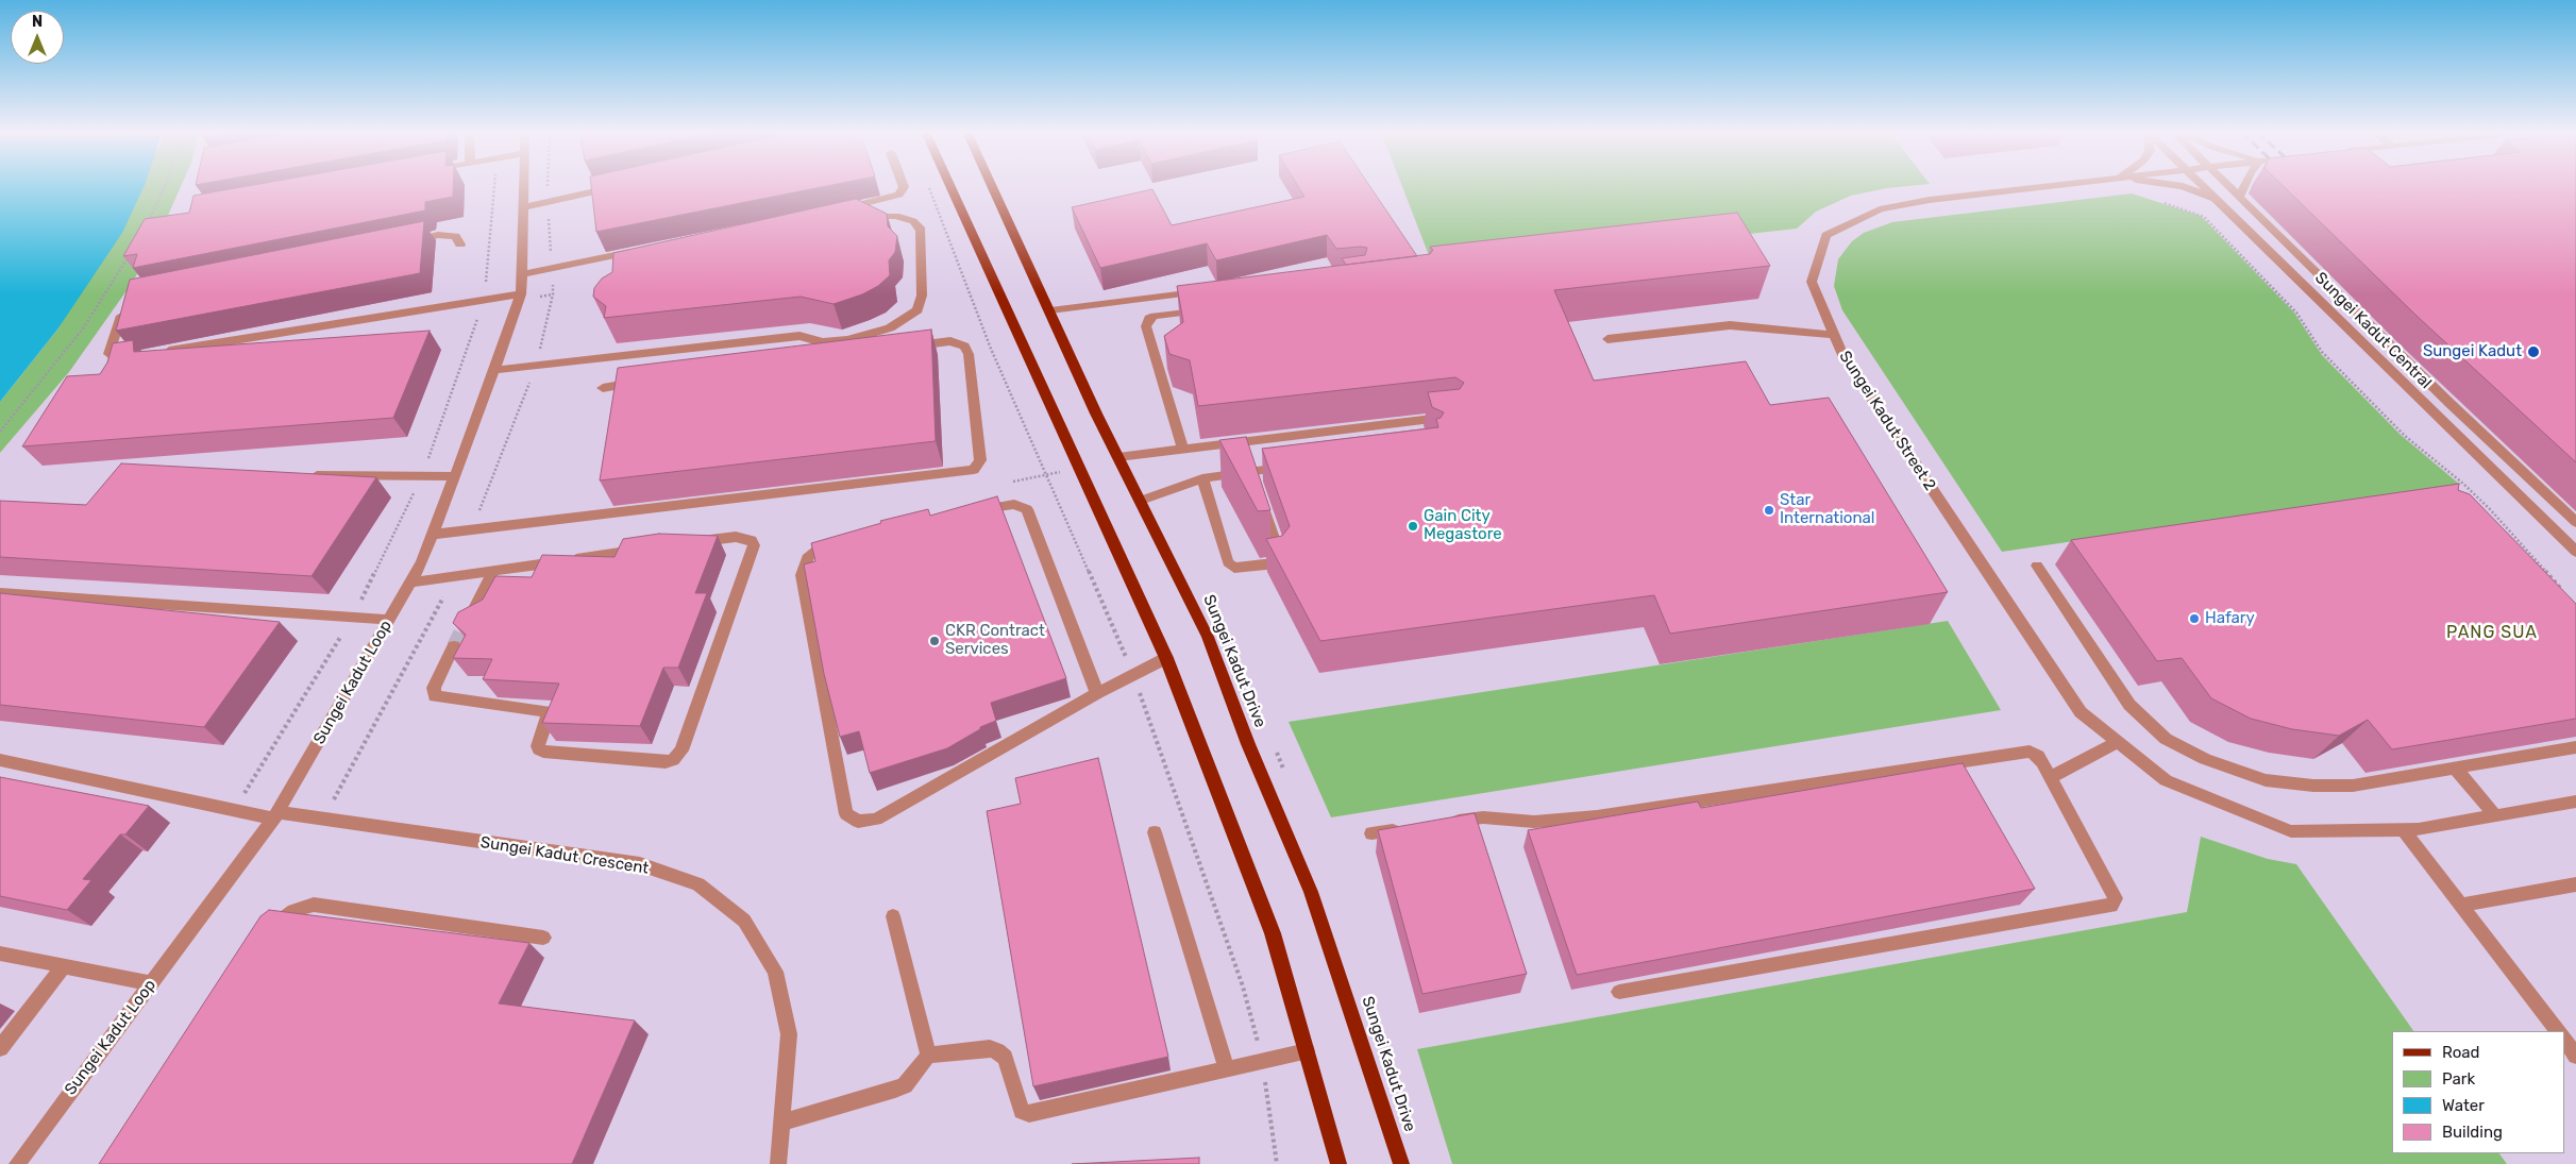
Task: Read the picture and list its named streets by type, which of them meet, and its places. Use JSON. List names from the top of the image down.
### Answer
{
  "streets": {
    "main road": ["Sungei Kadut Drive"],
    "street": [
      "Sungei Kadut Central",
      "Sungei Kadut Street 2",
      "Sungei Kadut Loop",
      "Sungei Kadut Crescent"
    ]
  },
  "crossings": [
    ["Sungei Kadut Loop", "Sungei Kadut Crescent"]
  ],
  "districts": ["PANG SUA"],
  "places": [
    "Sungei Kadut",
    "Star International",
    "Gain City Megastore",
    "Hafary",
    "CKR Contract Services"
  ],
  "legend": [
    "Road",
    "Park",
    "Water",
    "Building"
  ],
  "north": "top"
}
